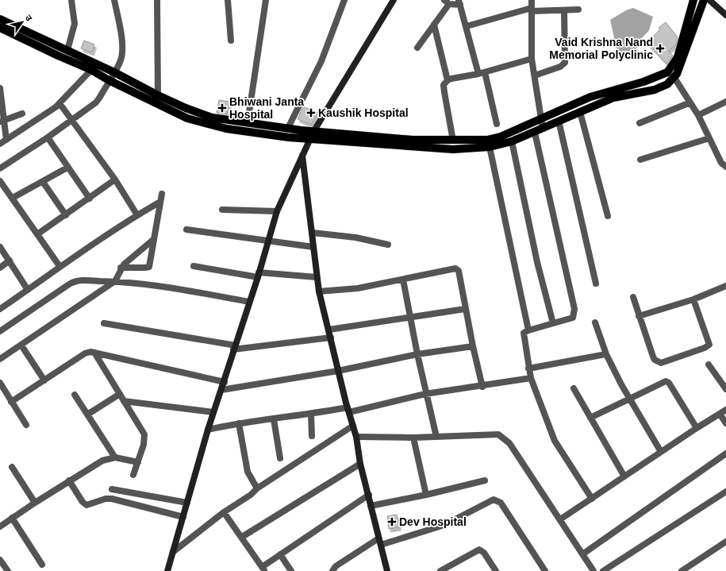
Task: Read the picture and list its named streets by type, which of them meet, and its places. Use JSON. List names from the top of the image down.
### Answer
{
  "places": {
    "health": [
      "Vaid Krishna Nand Memorial Polyclinic",
      "Bhiwani Janta Hospital",
      "Kaushik Hospital",
      "Dev Hospital"
    ]
  },
  "north": "top right"
}
